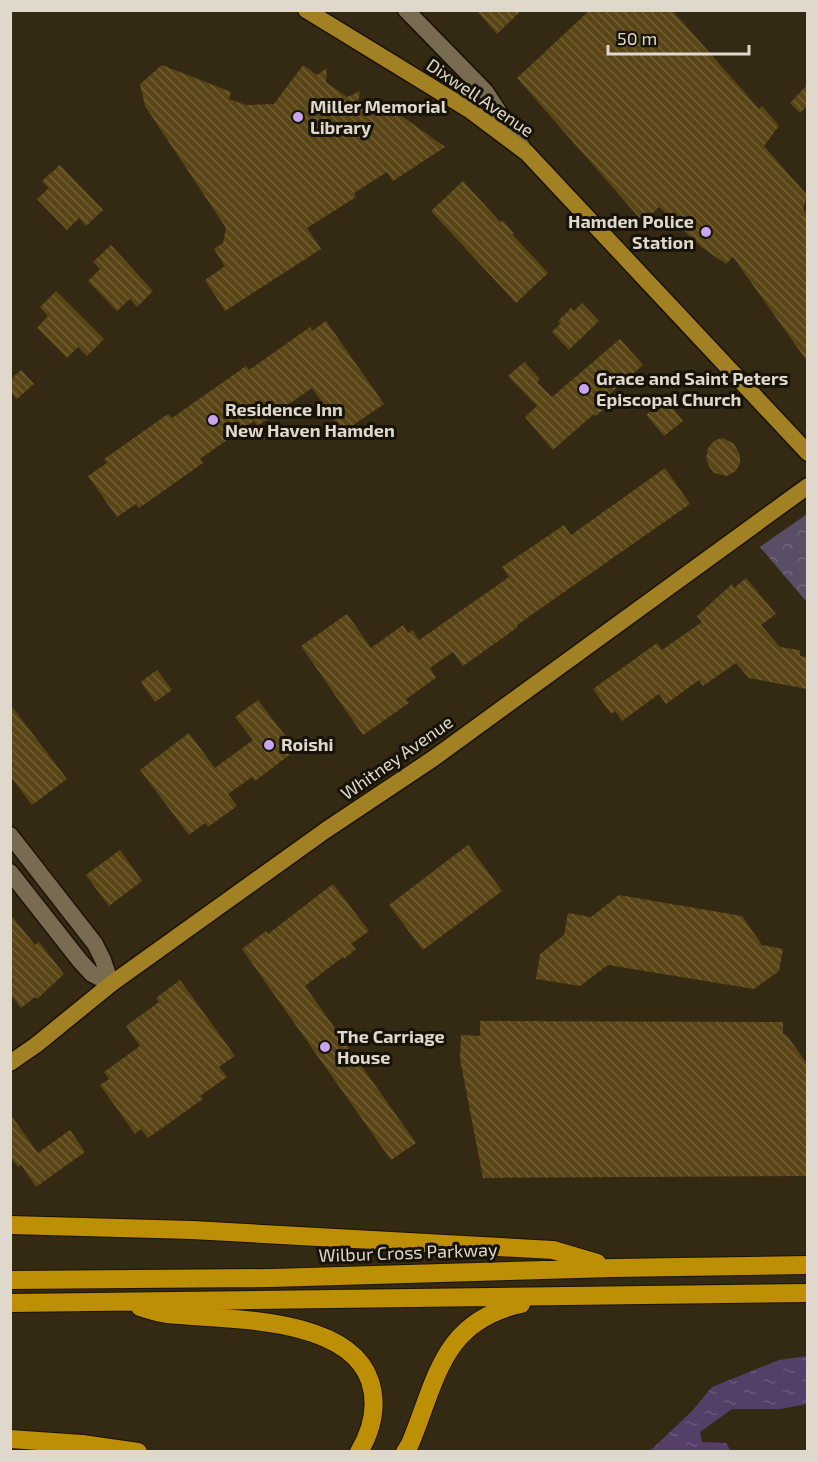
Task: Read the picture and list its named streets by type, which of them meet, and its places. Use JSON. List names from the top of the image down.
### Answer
{
  "streets": {
    "highway": ["Wilbur Cross Parkway"],
    "main road": ["Dixwell Avenue", "Whitney Avenue"]
  },
  "places": [
    "Miller Memorial Library",
    "Hamden Police Station",
    "Grace and Saint Peters Episcopal Church",
    "Residence Inn New Haven Hamden",
    "Roishi",
    "The Carriage House"
  ],
  "scale_bar": "50 m"
}
